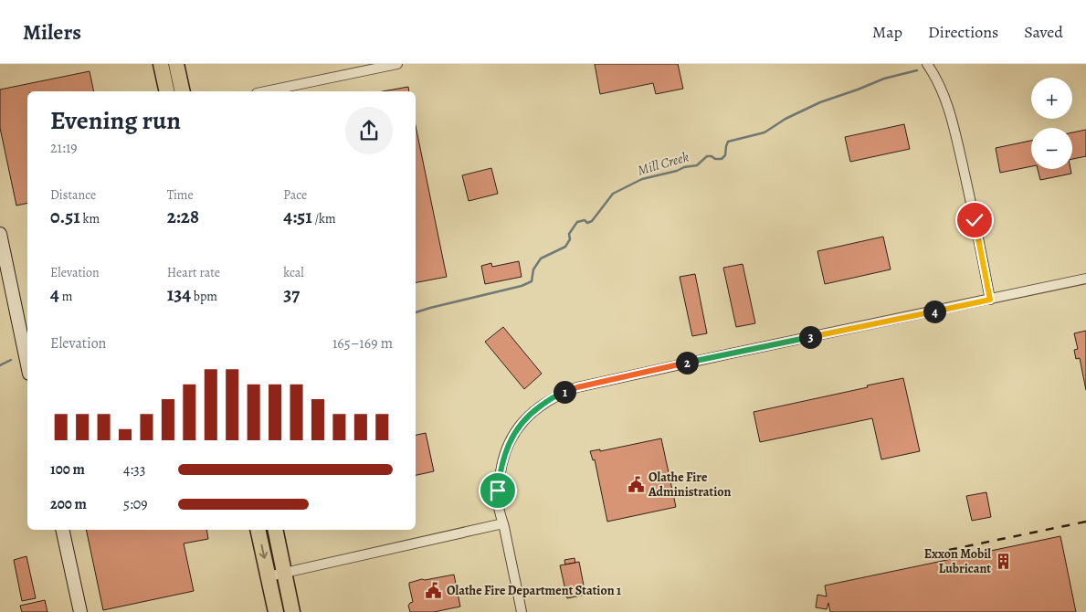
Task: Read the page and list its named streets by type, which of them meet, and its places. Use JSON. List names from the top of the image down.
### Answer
{
  "water": ["Mill Creek"],
  "places": {
    "public building": ["Olathe Fire Administration", "Olathe Fire Department Station 1"],
    "building": ["Exxon Mobil Lubricant"]
  },
  "page": {
    "header": "Milers",
    "nav": ["Map", "Directions", "Saved"],
    "map_buttons": ["+", "−"],
    "heading": ["Evening run", "21:19"],
    "stats": [
      ["Distance", "0.51 km"],
      ["Time", "2:28"],
      ["Pace", "4:51 /km"],
      ["Elevation", "4 m"],
      ["Heart rate", "134 bpm"],
      ["kcal", "37"]
    ],
    "pins": [
      "4",
      "3",
      "2",
      "1"
    ],
    "chart": ["Elevation", "165–169 m"],
    "list": [
      {
        "name": "100 m",
        "note": "4:33"
      },
      {
        "name": "200 m",
        "note": "5:09"
      }
    ]
  }
}
